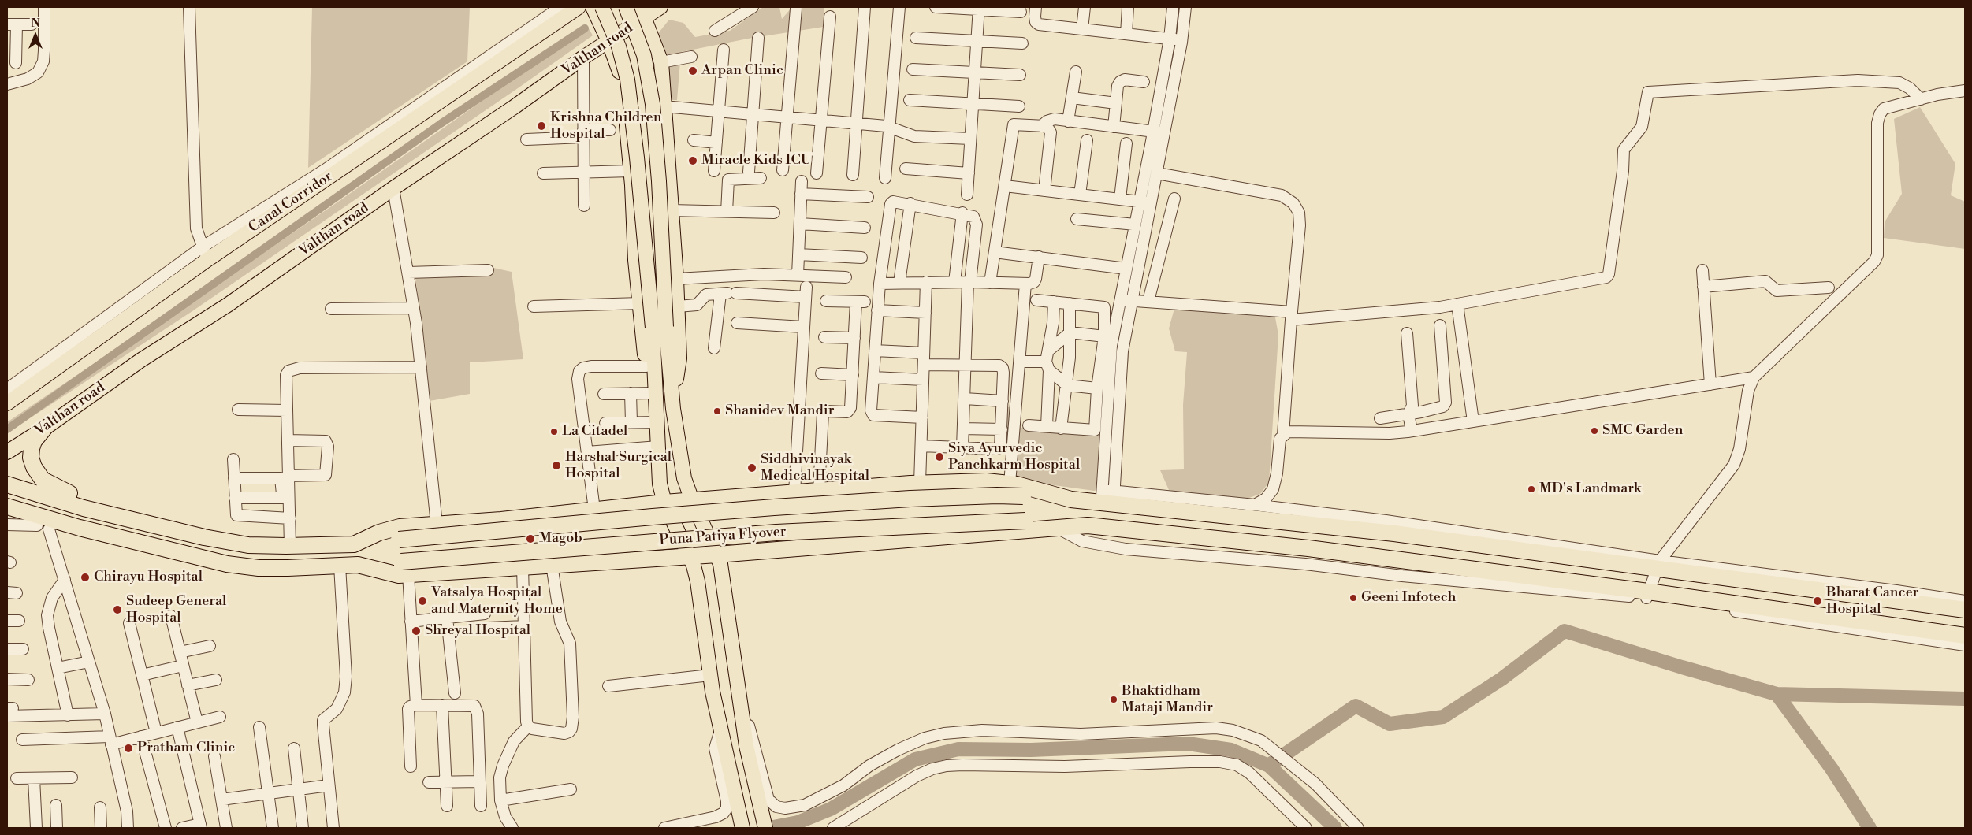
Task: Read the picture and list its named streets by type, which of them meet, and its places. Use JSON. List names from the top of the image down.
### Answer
{
  "streets": {
    "highway": ["Puna Patiya Flyover"],
    "main road": ["Valthan road", "Canal Corridor"]
  },
  "places": [
    "Arpan Clinic",
    "Krishna Children Hospital",
    "Miracle Kids ICU",
    "Shanidev Mandir",
    "SMC Garden",
    "La Citadel",
    "Siya Ayurvedic Panchkarm Hospital",
    "Harshal Surgical Hospital",
    "Siddhivinayak Medical Hospital",
    "MD's Landmark",
    "Magob",
    "Chirayu Hospital",
    "Geeni Infotech",
    "Vatsalya Hospital and Maternity Home",
    "Bharat Cancer Hospital",
    "Sudeep General Hospital",
    "Shreyal Hospital",
    "Bhaktidham Mataji Mandir",
    "Pratham Clinic"
  ],
  "north": "top"
}
